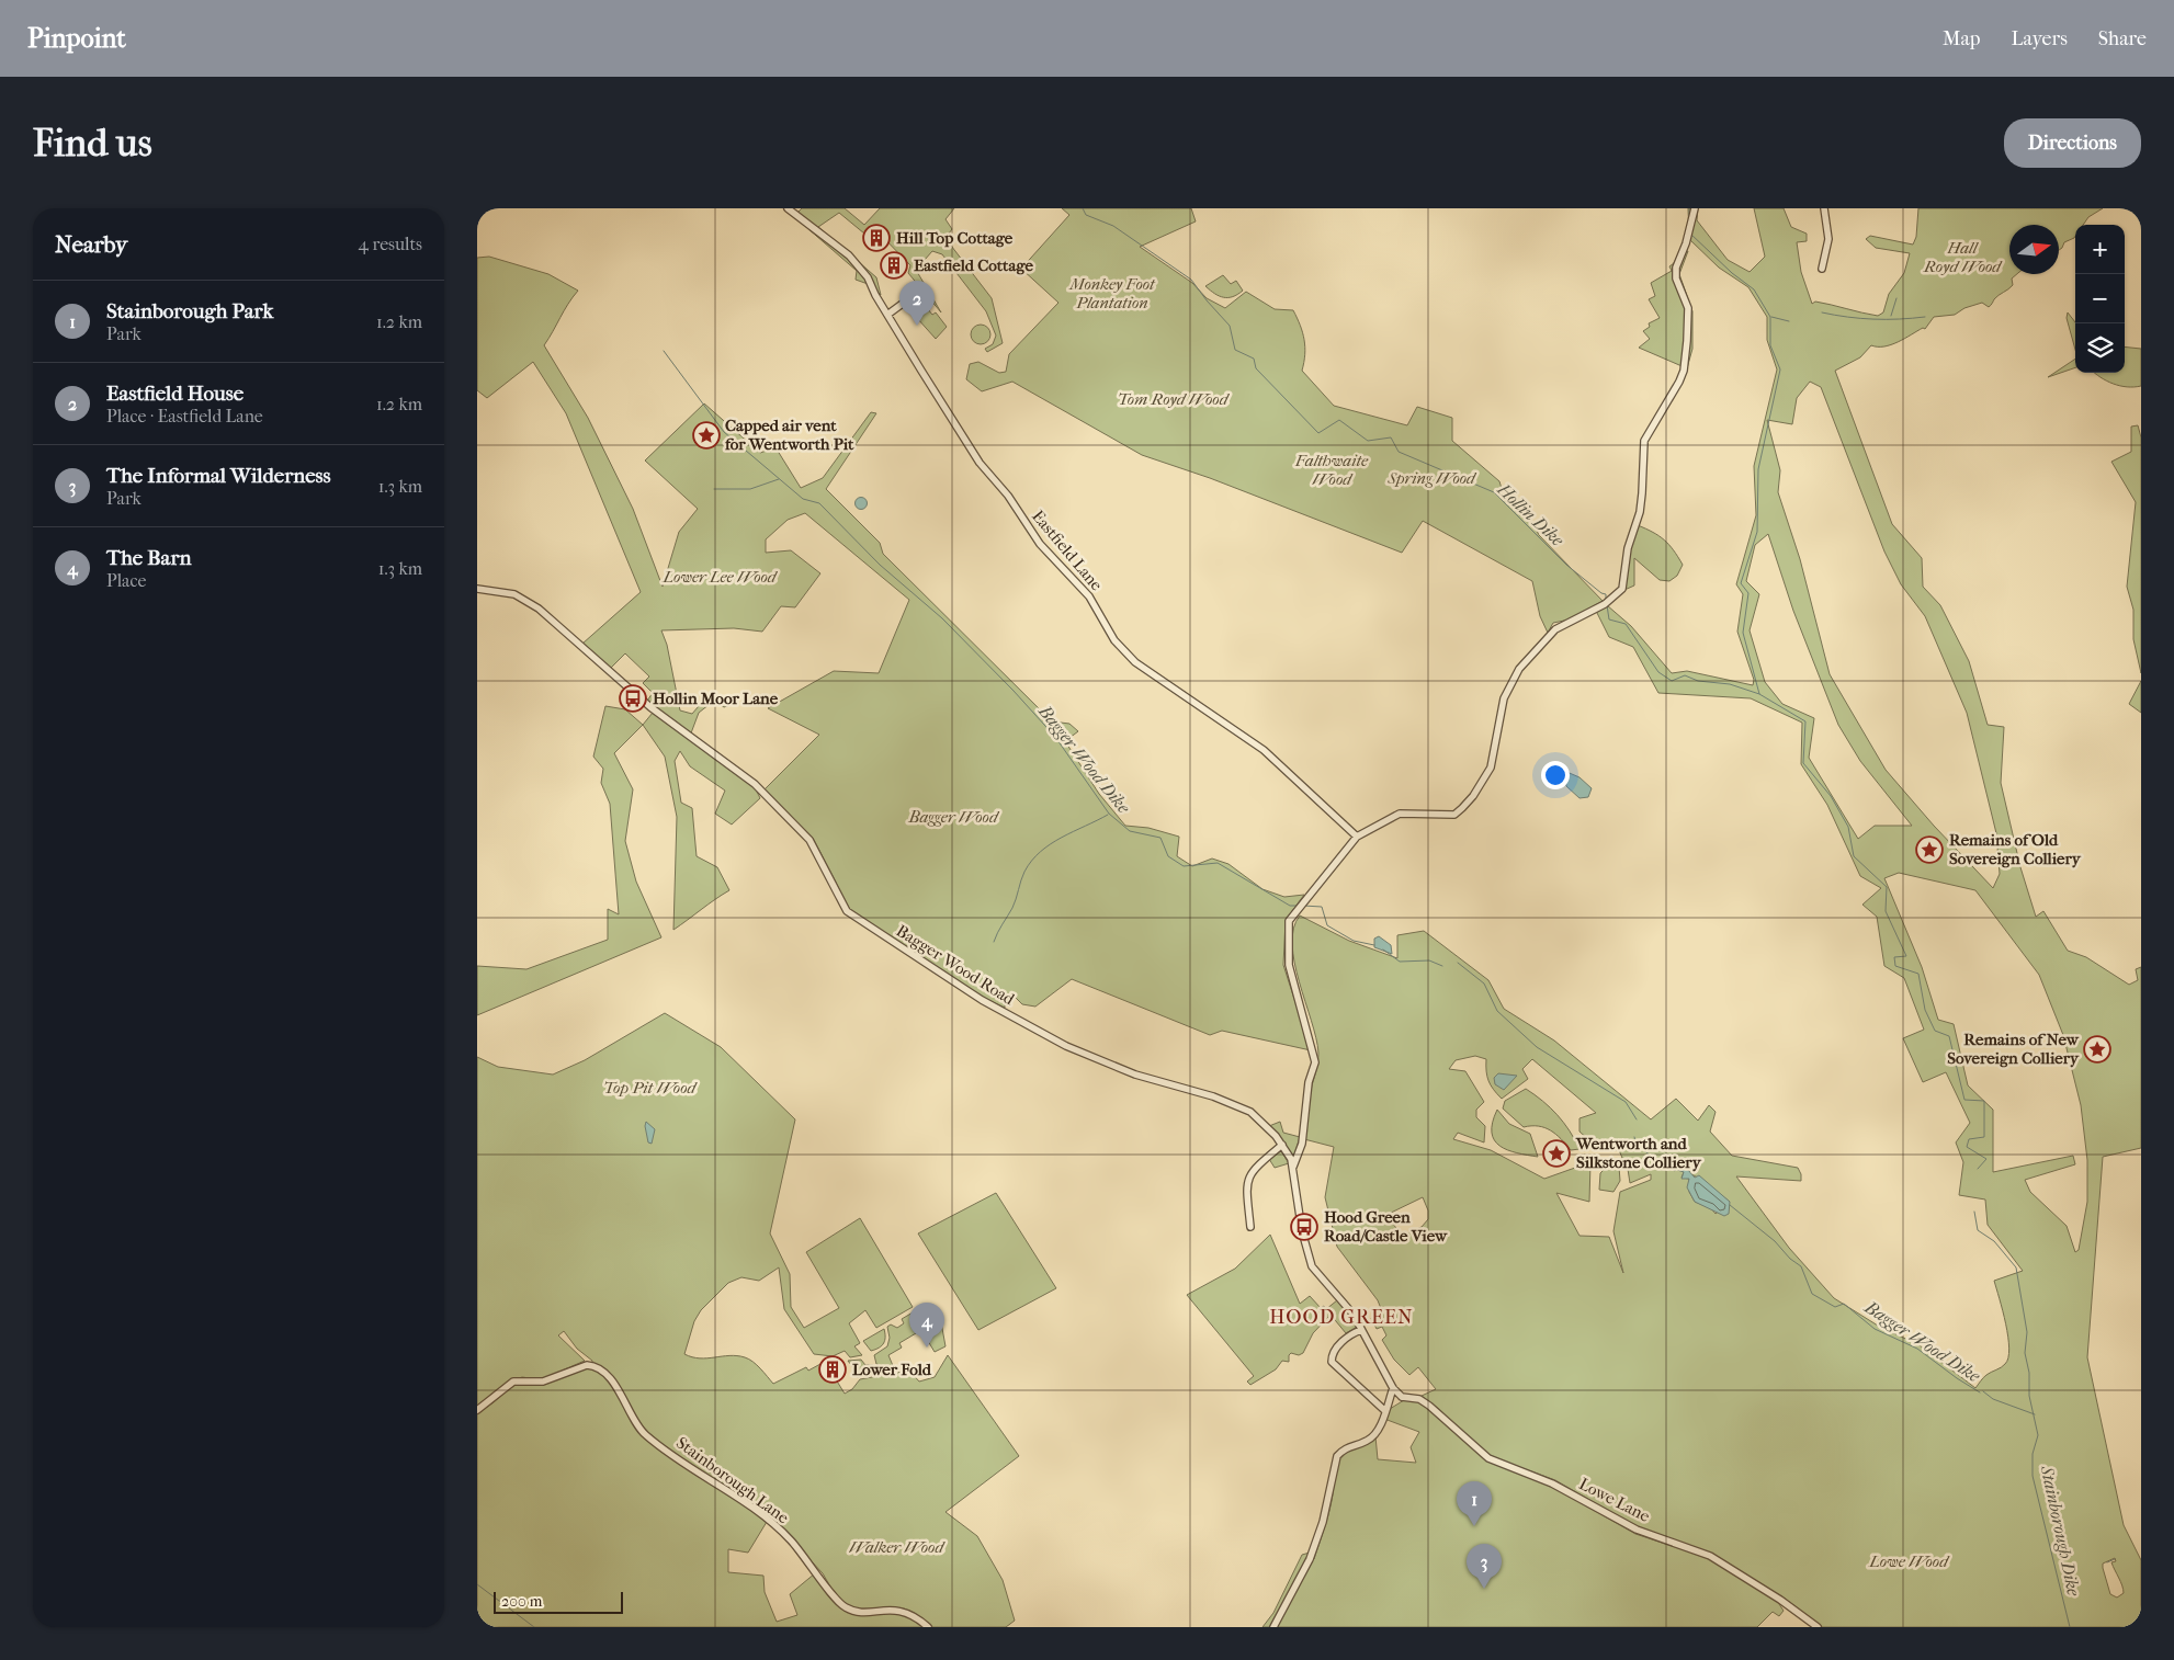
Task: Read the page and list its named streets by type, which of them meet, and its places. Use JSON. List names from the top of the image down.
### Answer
{
  "streets": {
    "street": [
      "Eastfield Lane",
      "Bagger Wood Road",
      "Stainborough Lane",
      "Lowe Lane"
    ]
  },
  "districts": ["HOOD GREEN"],
  "water": ["Hollin Dike", "Bagger Wood Dike", "Stainborough Dike"],
  "parks": [
    "Hall Royd Wood",
    "Monkey Foot Plantation",
    "Tom Royd Wood",
    "Falthwaite Wood",
    "Spring Wood",
    "Lower Lee Wood",
    "Bagger Wood",
    "Top Pit Wood",
    "Walker Wood",
    "Lowe Wood"
  ],
  "places": {
    "building": ["Hill Top Cottage", "Eastfield Cottage", "Lower Fold"],
    "place": [
      "Capped air vent for Wentworth Pit",
      "Remains of Old Sovereign Colliery",
      "Remains of New Sovereign Colliery",
      "Wentworth and Silkstone Colliery"
    ],
    "bus stop": ["Hollin Moor Lane", "Hood Green Road/Castle View"]
  },
  "scale_bar": "200 m",
  "north": "right",
  "page": {
    "header": "Pinpoint",
    "nav": ["Map", "Layers", "Share"],
    "buttons": "Directions",
    "title": "Find us",
    "heading": ["Nearby", "4 results"],
    "map_buttons": ["+", "−"],
    "list": [
      {
        "mark": "1",
        "name": "Stainborough Park",
        "note": "Park",
        "value": "1.2 km"
      },
      {
        "mark": "2",
        "name": "Eastfield House",
        "note": "Place · Eastfield Lane",
        "value": "1.2 km"
      },
      {
        "mark": "3",
        "name": "The Informal Wilderness",
        "note": "Park",
        "value": "1.3 km"
      },
      {
        "mark": "4",
        "name": "The Barn",
        "note": "Place",
        "value": "1.3 km"
      }
    ],
    "pins": [
      "2",
      "4",
      "1",
      "3"
    ],
    "scale": "200 m"
  }
}
